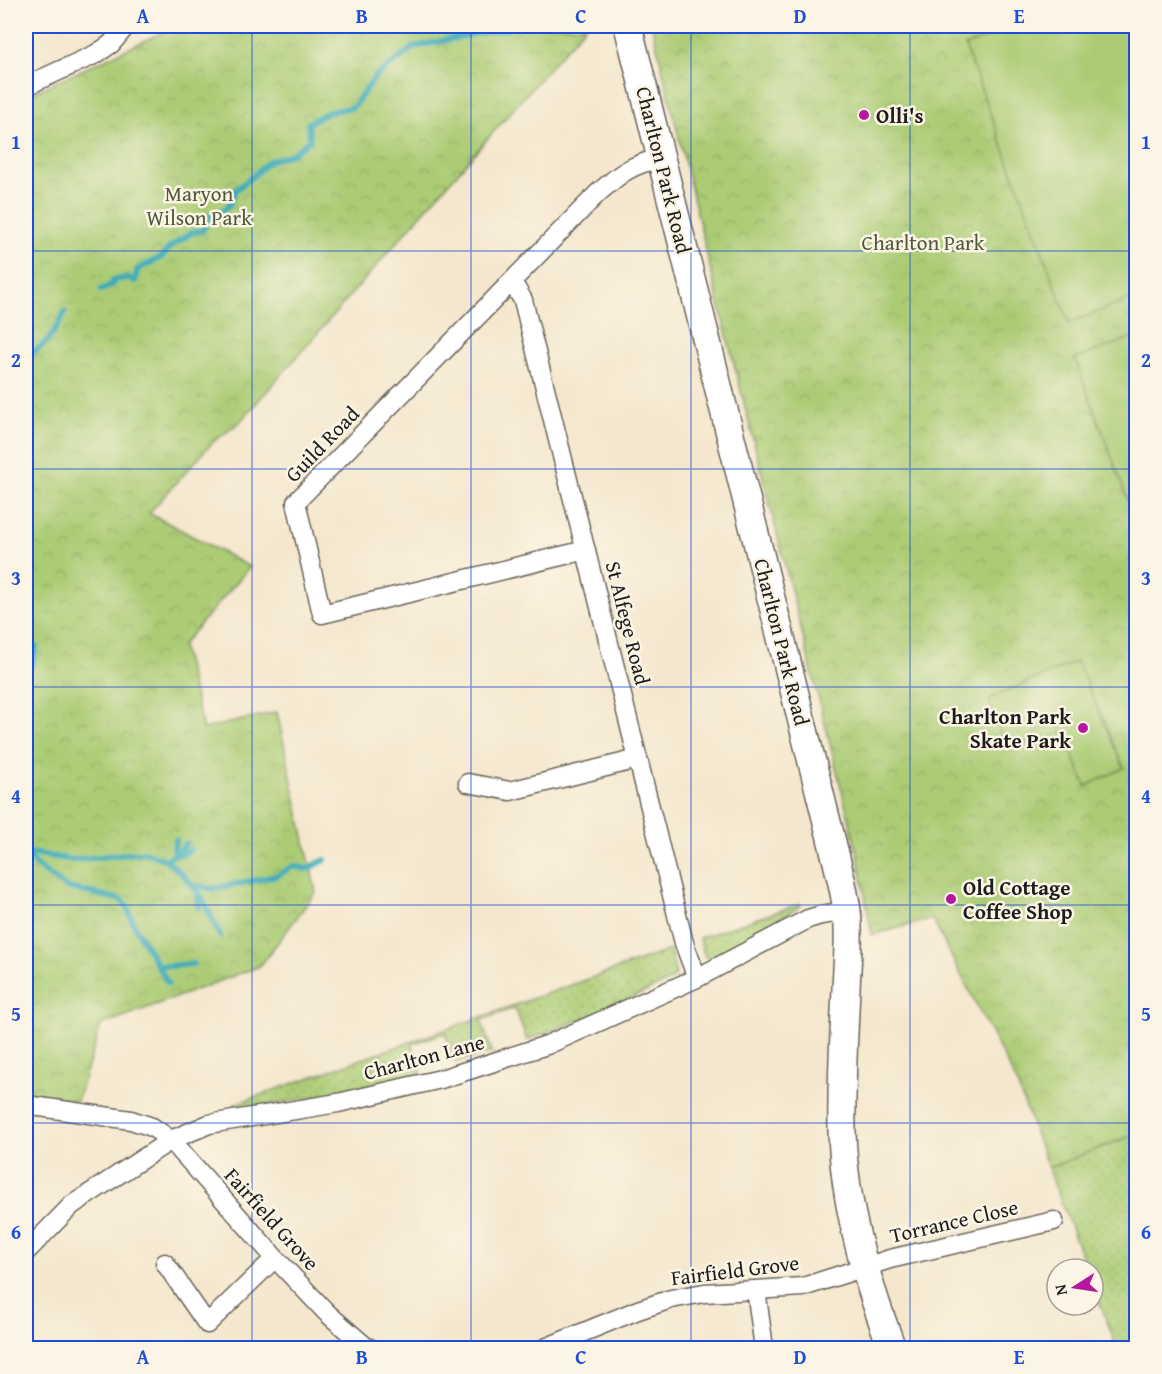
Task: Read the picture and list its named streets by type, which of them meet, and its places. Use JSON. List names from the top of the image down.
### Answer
{
  "streets": {
    "main road": ["Charlton Park Road"],
    "street": [
      "Guild Road",
      "St Alfege Road",
      "Charlton Lane",
      "Fairfield Grove",
      "Torrance Close"
    ]
  },
  "crossings": [
    ["Charlton Park Road", "Guild Road"],
    ["Charlton Park Road", "Charlton Lane"],
    ["Charlton Park Road", "Fairfield Grove"],
    ["Charlton Park Road", "Torrance Close"],
    ["Guild Road", "St Alfege Road"],
    ["St Alfege Road", "Charlton Lane"],
    ["Charlton Lane", "Fairfield Grove"],
    ["Fairfield Grove", "Torrance Close"]
  ],
  "parks": ["Maryon Wilson Park", "Charlton Park"],
  "places": ["Olli's", "Charlton Park Skate Park", "Old Cottage Coffee Shop"],
  "north": "left",
  "grid": {
    "columns": [
      "A",
      "B",
      "C",
      "D",
      "E"
    ],
    "rows": [
      "1",
      "2",
      "3",
      "4",
      "5",
      "6"
    ]
  }
}
